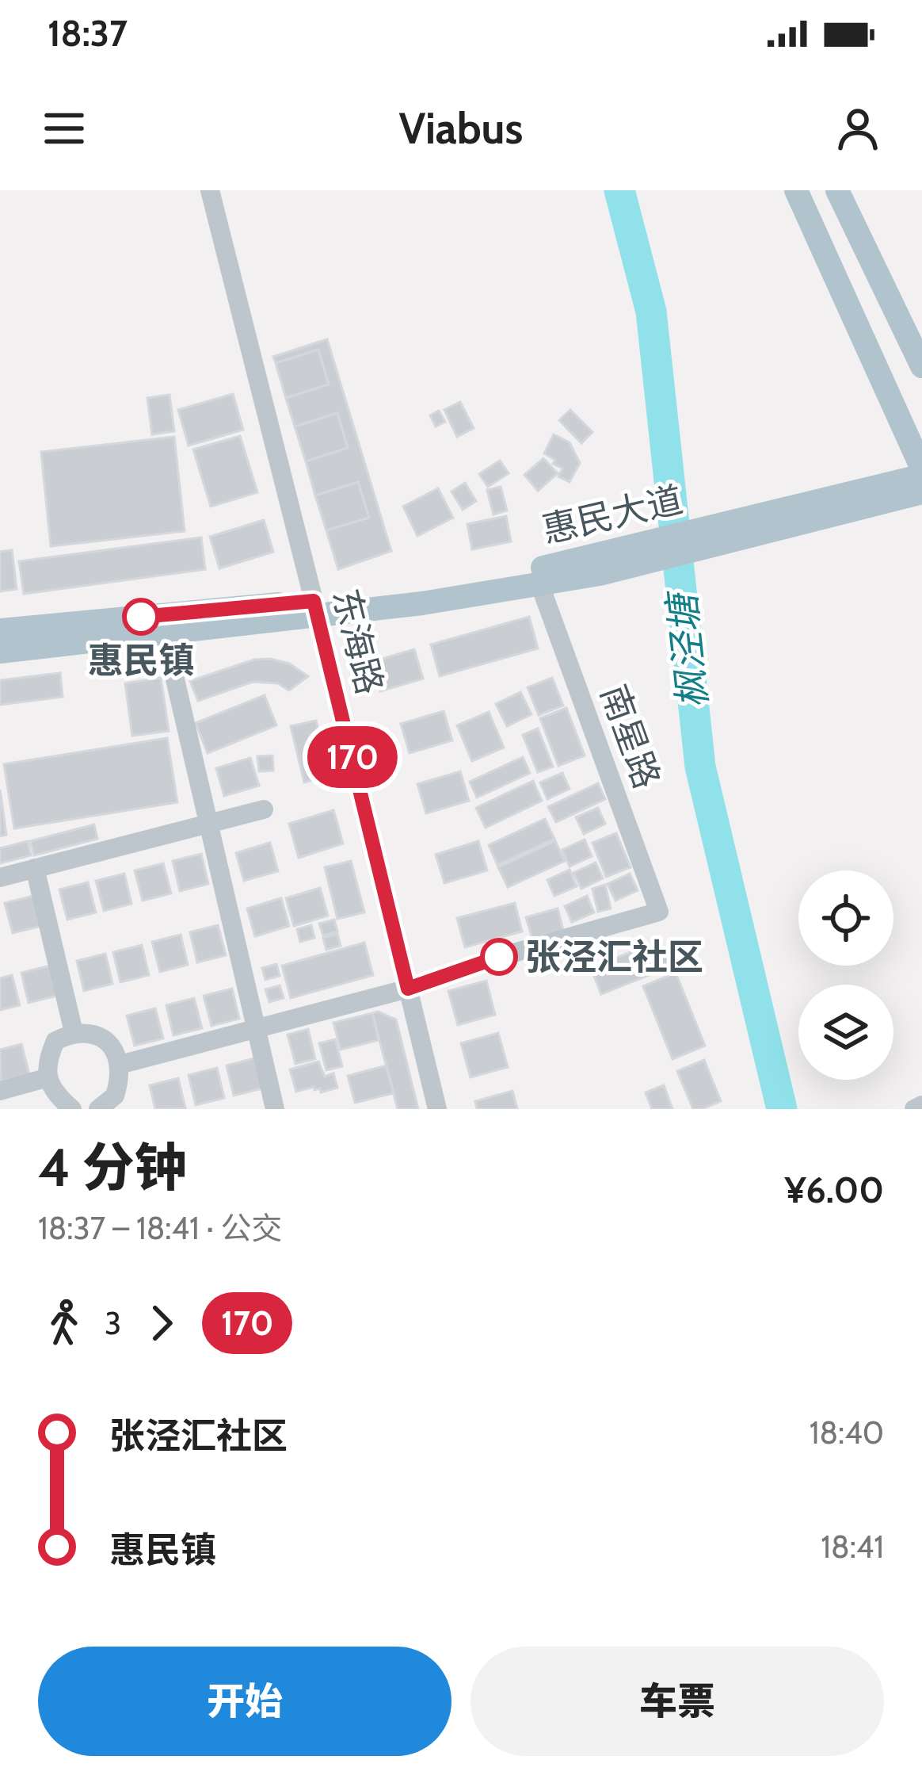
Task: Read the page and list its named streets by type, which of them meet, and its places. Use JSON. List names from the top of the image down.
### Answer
{
  "streets": {
    "main road": ["惠民大道"],
    "street": ["东海路", "南星路"]
  },
  "crossings": [
    ["惠民大道", "东海路"],
    ["惠民大道", "南星路"],
    ["东海路", "南星路"]
  ],
  "water": ["枫泾塘"],
  "places": ["惠民镇", "张泾汇社区"],
  "lines": ["bus line 170"],
  "page": {
    "status": "18:37",
    "header": "Viabus",
    "on_map": "170",
    "heading": ["4 分钟", "18:37 – 18:41 · 公交", "¥6.00"],
    "legs": ["3", "170"],
    "list": [
      {
        "name": "张泾汇社区",
        "value": "18:40"
      },
      {
        "name": "惠民镇",
        "value": "18:41"
      }
    ],
    "buttons": ["开始", "车票"]
  }
}
